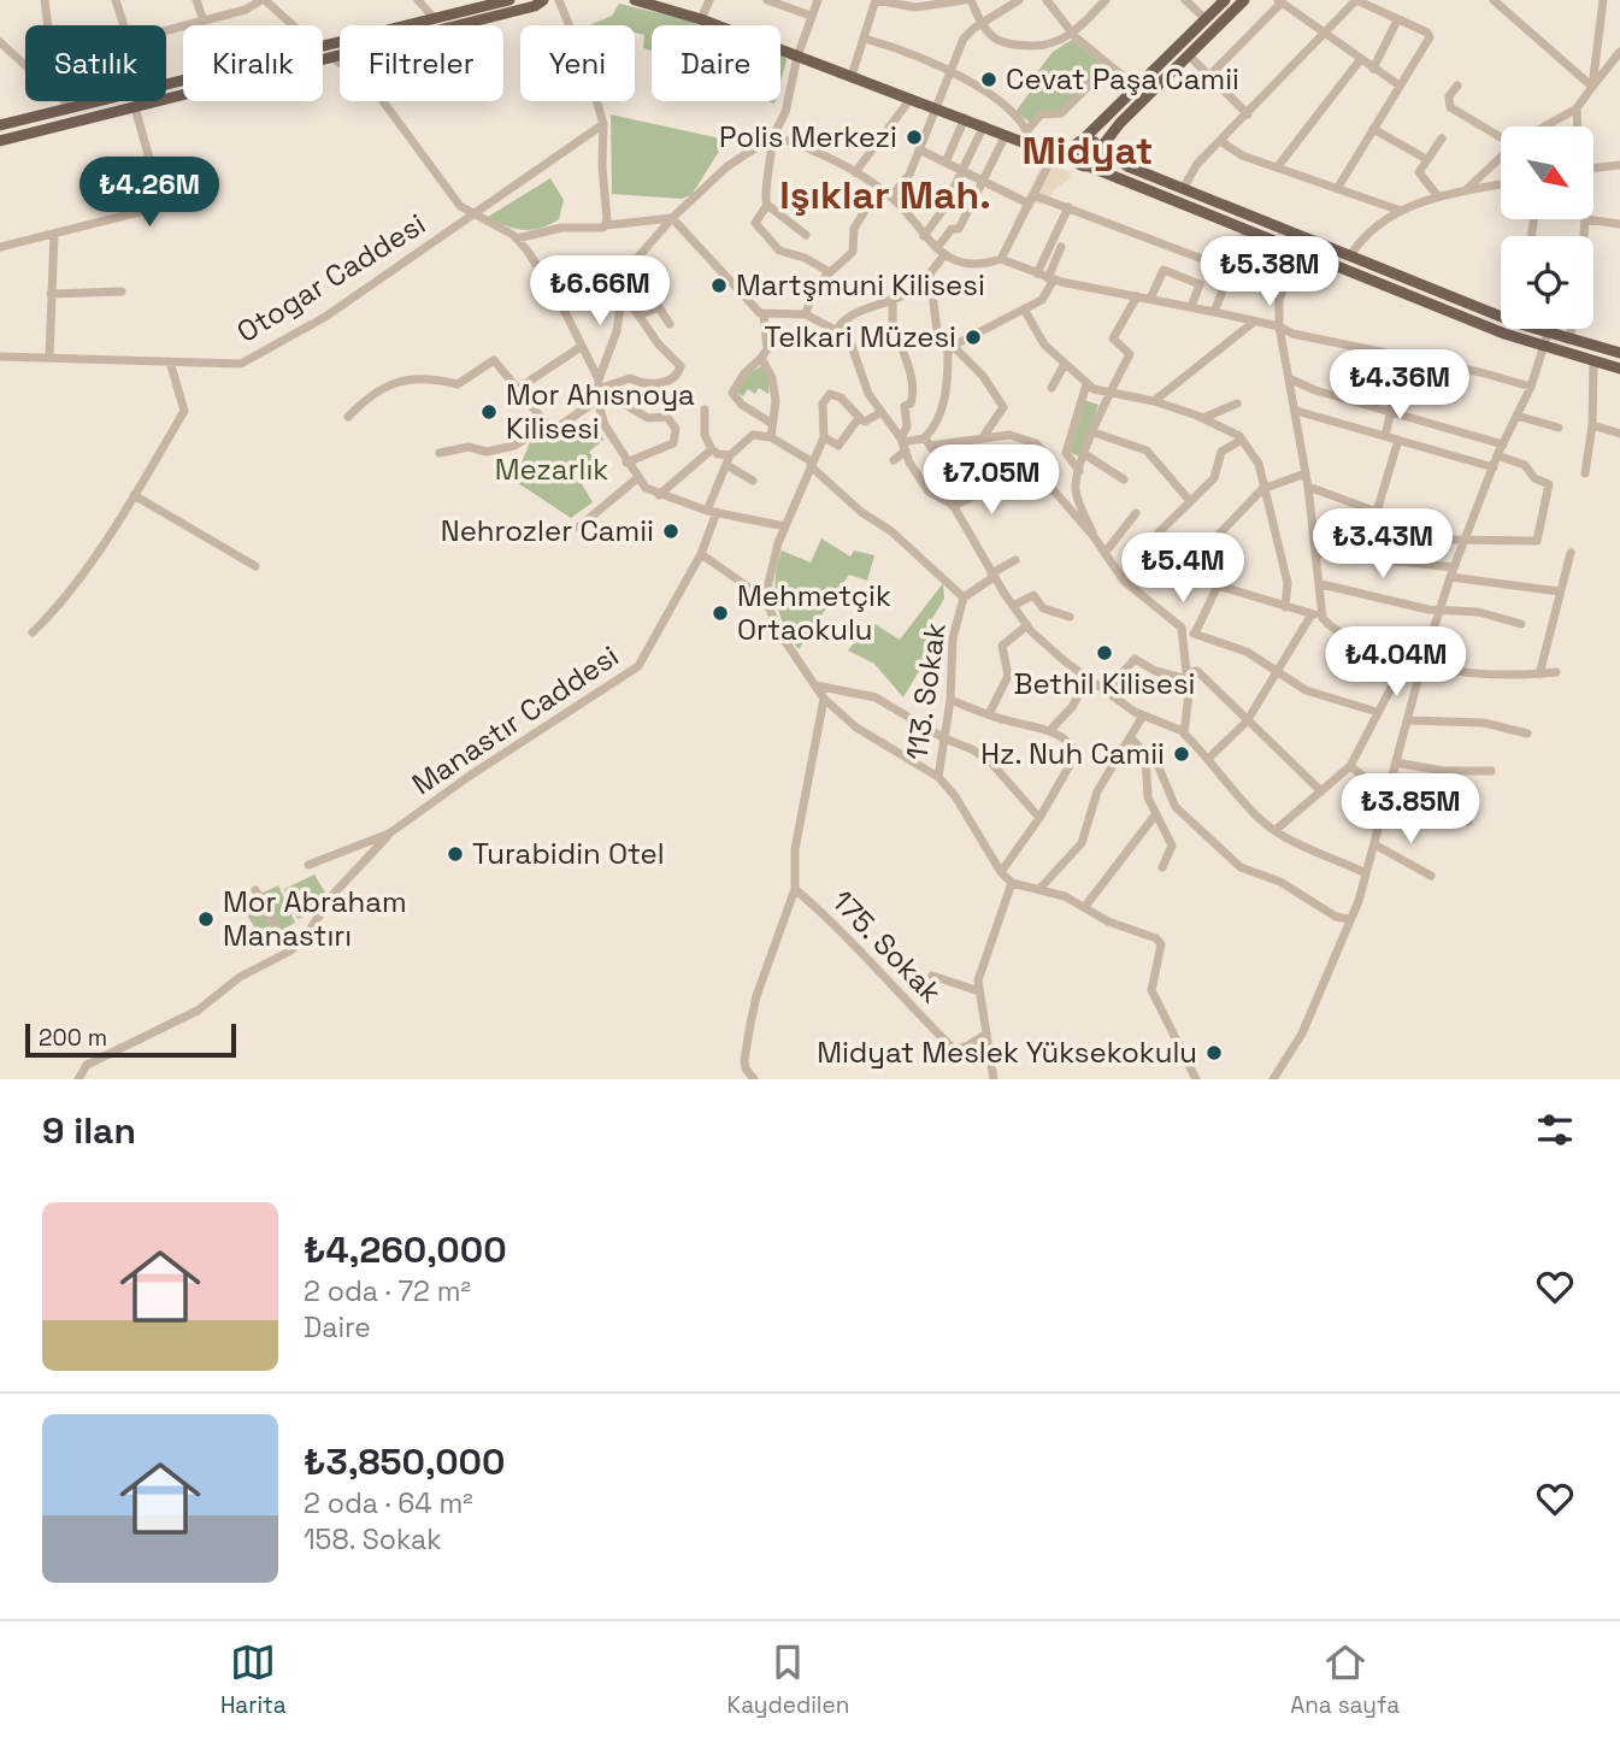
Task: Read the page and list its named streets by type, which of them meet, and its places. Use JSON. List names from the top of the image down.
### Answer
{
  "streets": {
    "street": [
      "Otogar Caddesi",
      "113. Sokak",
      "Manastır Caddesi",
      "175. Sokak"
    ]
  },
  "districts": ["Midyat", "Işıklar Mah."],
  "parks": ["Mezarlık"],
  "places": [
    "Cevat Paşa Camii",
    "Polis Merkezi",
    "Martşmuni Kilisesi",
    "Telkari Müzesi",
    "Mor Ahısnoya Kilisesi",
    "Nehrozler Camii",
    "Mehmetçik Ortaokulu",
    "Bethil Kilisesi",
    "Hz. Nuh Camii",
    "Turabidin Otel",
    "Mor Abraham Manastırı",
    "Midyat Meslek Yüksekokulu"
  ],
  "scale_bar": "200 m",
  "north": "bottom right",
  "page": {
    "chip": [
      "Satılık",
      "Kiralık",
      "Filtreler",
      "Yeni",
      "Daire"
    ],
    "price": [
      "₺4.26M",
      "₺5.38M",
      "₺6.66M",
      "₺4.36M",
      "₺7.05M",
      "₺3.43M",
      "₺5.4M",
      "₺4.04M",
      "₺3.85M"
    ],
    "scale": "200 m",
    "heading": "9 ilan",
    "list": [
      {
        "name": "₺4,260,000",
        "note": "2 oda · 72 m² · Daire"
      },
      {
        "name": "₺3,850,000",
        "note": "2 oda · 64 m² · 158. Sokak"
      }
    ],
    "tabs": ["Harita", "Kaydedilen", "Ana sayfa"]
  }
}
